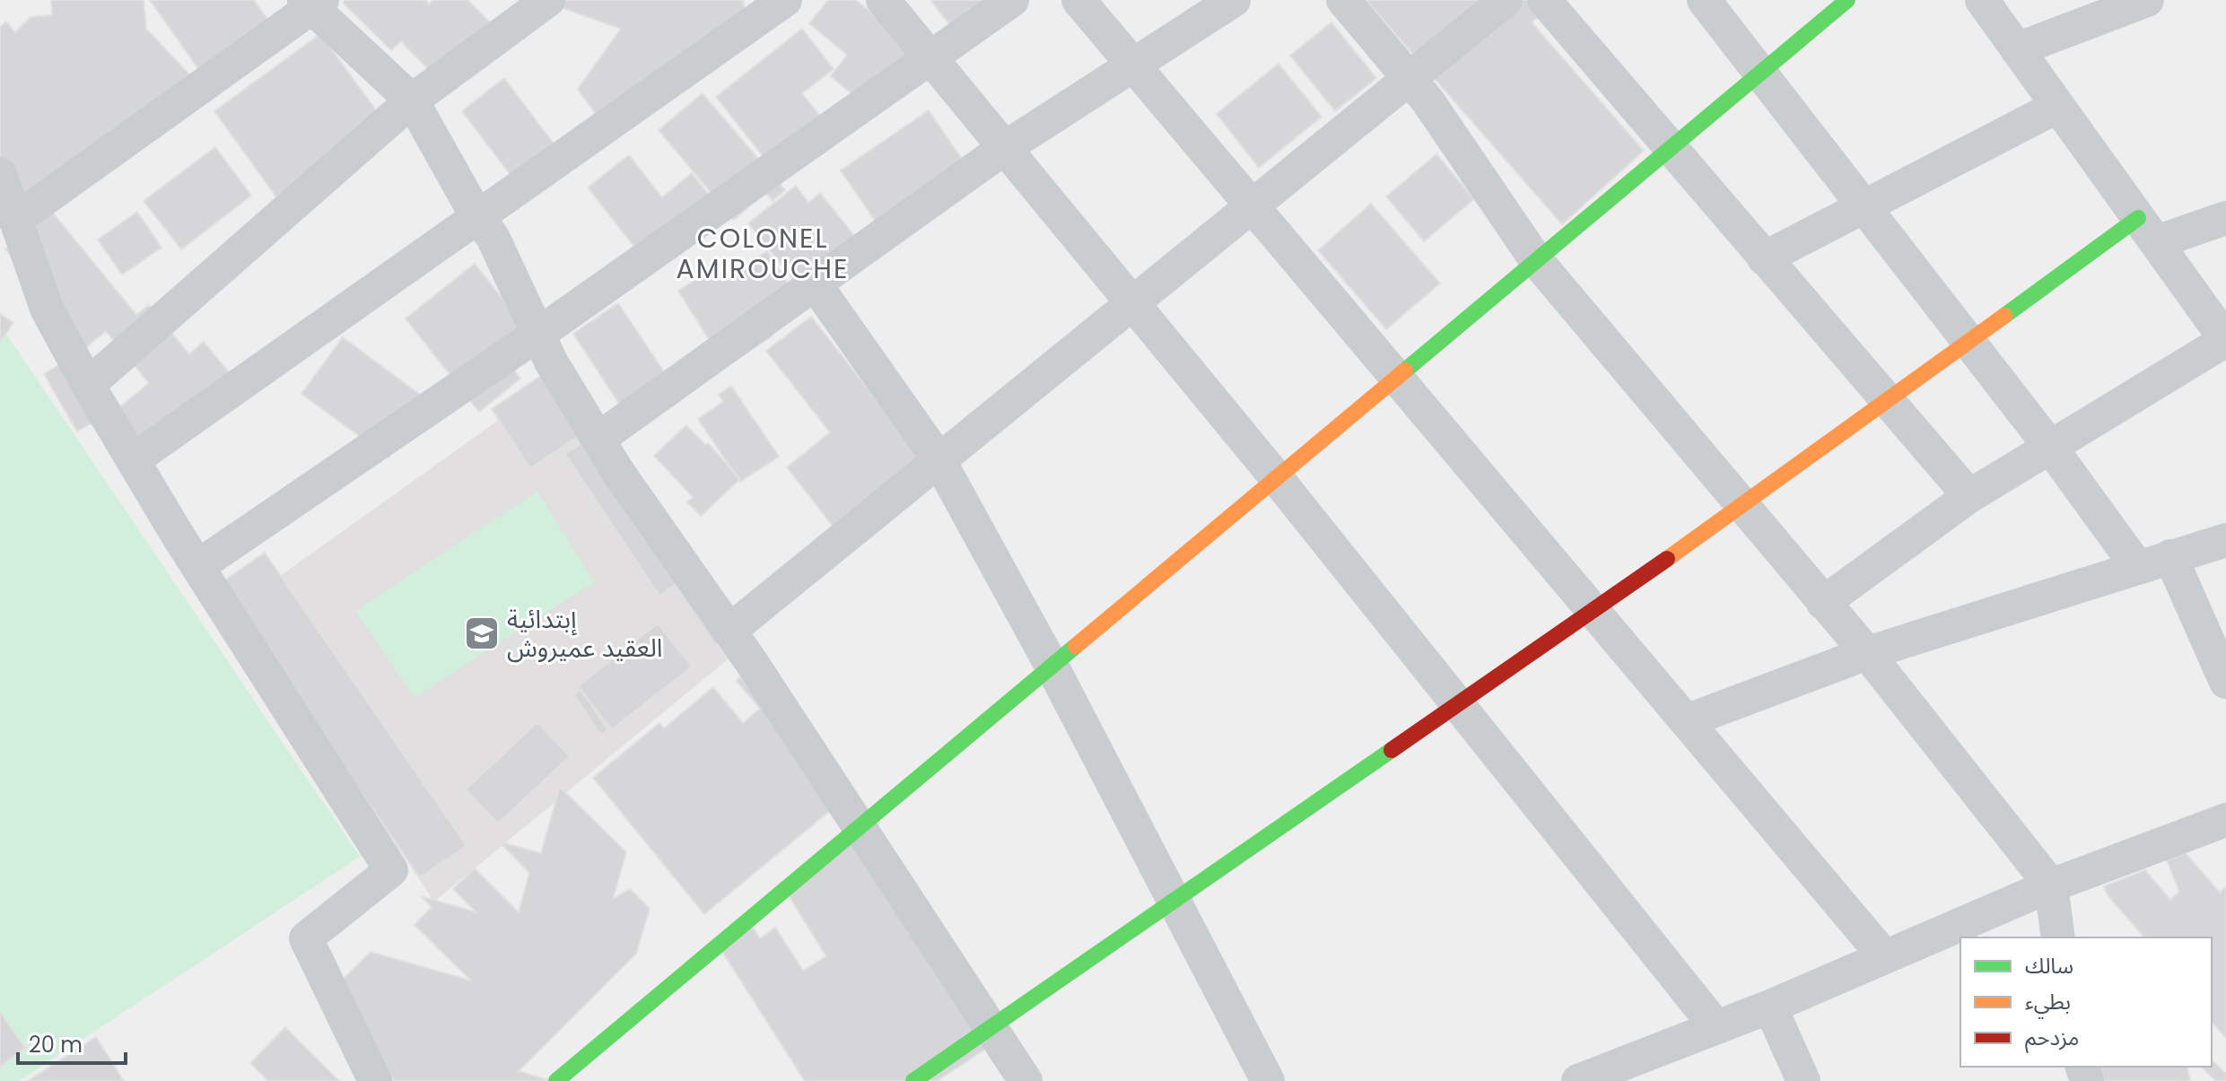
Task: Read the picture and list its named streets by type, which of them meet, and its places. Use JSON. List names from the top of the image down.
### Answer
{
  "districts": ["COLONEL AMIROUCHE"],
  "places": {
    "school or university": ["إبتدائية العقيد عميروش"]
  },
  "legend": ["سالك", "بطيء", "مزدحم"],
  "scale_bar": "20 m"
}
